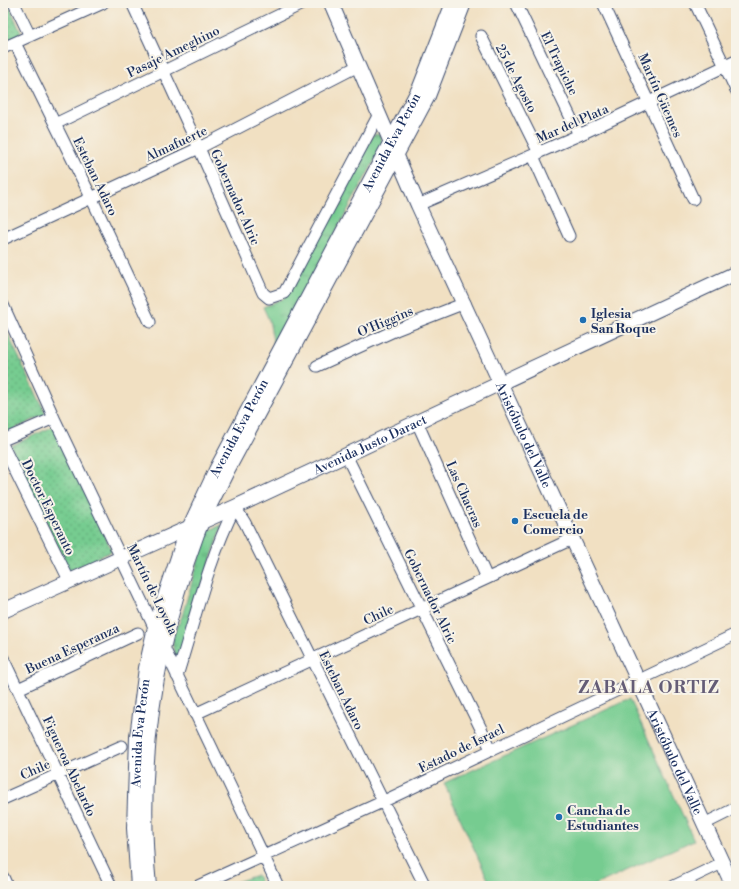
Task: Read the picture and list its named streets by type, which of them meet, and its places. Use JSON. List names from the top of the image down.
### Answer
{
  "streets": {
    "main road": ["Avenida Eva Perón", "Aristóbulo del Valle", "Avenida Justo Daract"],
    "street": [
      "Pasaje Ameghino",
      "El Trapiche",
      "25 de Agosto",
      "Martín Güemes",
      "Mar del Plata",
      "Almafuerte",
      "Esteban Adaro",
      "Gobernador Alric",
      "O'Higgins",
      "Las Chacras",
      "Doctor Esperanto",
      "Martín de Loyola",
      "Chile",
      "Buena Esperanza",
      "Estado de Israel",
      "Figueroa Abelardo"
    ]
  },
  "crossings": [
    ["Pasaje Ameghino", "Esteban Adaro"],
    ["Pasaje Ameghino", "Gobernador Alric"],
    ["El Trapiche", "Mar del Plata"],
    ["25 de Agosto", "Mar del Plata"],
    ["Martín Güemes", "Mar del Plata"],
    ["Mar del Plata", "Aristóbulo del Valle"],
    ["Almafuerte", "Esteban Adaro"],
    ["Almafuerte", "Gobernador Alric"],
    ["Almafuerte", "Aristóbulo del Valle"],
    ["Avenida Eva Perón", "Gobernador Alric"],
    ["Avenida Eva Perón", "Aristóbulo del Valle"],
    ["Avenida Eva Perón", "Avenida Justo Daract"],
    ["Avenida Eva Perón", "Martín de Loyola"],
    ["Esteban Adaro", "Avenida Justo Daract"],
    ["Esteban Adaro", "Chile"],
    ["Esteban Adaro", "Estado de Israel"],
    ["Gobernador Alric", "Avenida Justo Daract"],
    ["Gobernador Alric", "Chile"],
    ["Gobernador Alric", "Estado de Israel"],
    ["O'Higgins", "Aristóbulo del Valle"],
    ["Aristóbulo del Valle", "Avenida Justo Daract"],
    ["Aristóbulo del Valle", "Chile"],
    ["Aristóbulo del Valle", "Estado de Israel"],
    ["Avenida Justo Daract", "Las Chacras"],
    ["Avenida Justo Daract", "Doctor Esperanto"],
    ["Avenida Justo Daract", "Martín de Loyola"],
    ["Las Chacras", "Chile"],
    ["Martín de Loyola", "Chile"],
    ["Martín de Loyola", "Estado de Israel"],
    ["Chile", "Figueroa Abelardo"],
    ["Buena Esperanza", "Figueroa Abelardo"]
  ],
  "districts": ["ZABALA ORTIZ"],
  "places": ["Iglesia San Roque", "Escuela de Comercio", "Cancha de Estudiantes"]
}
